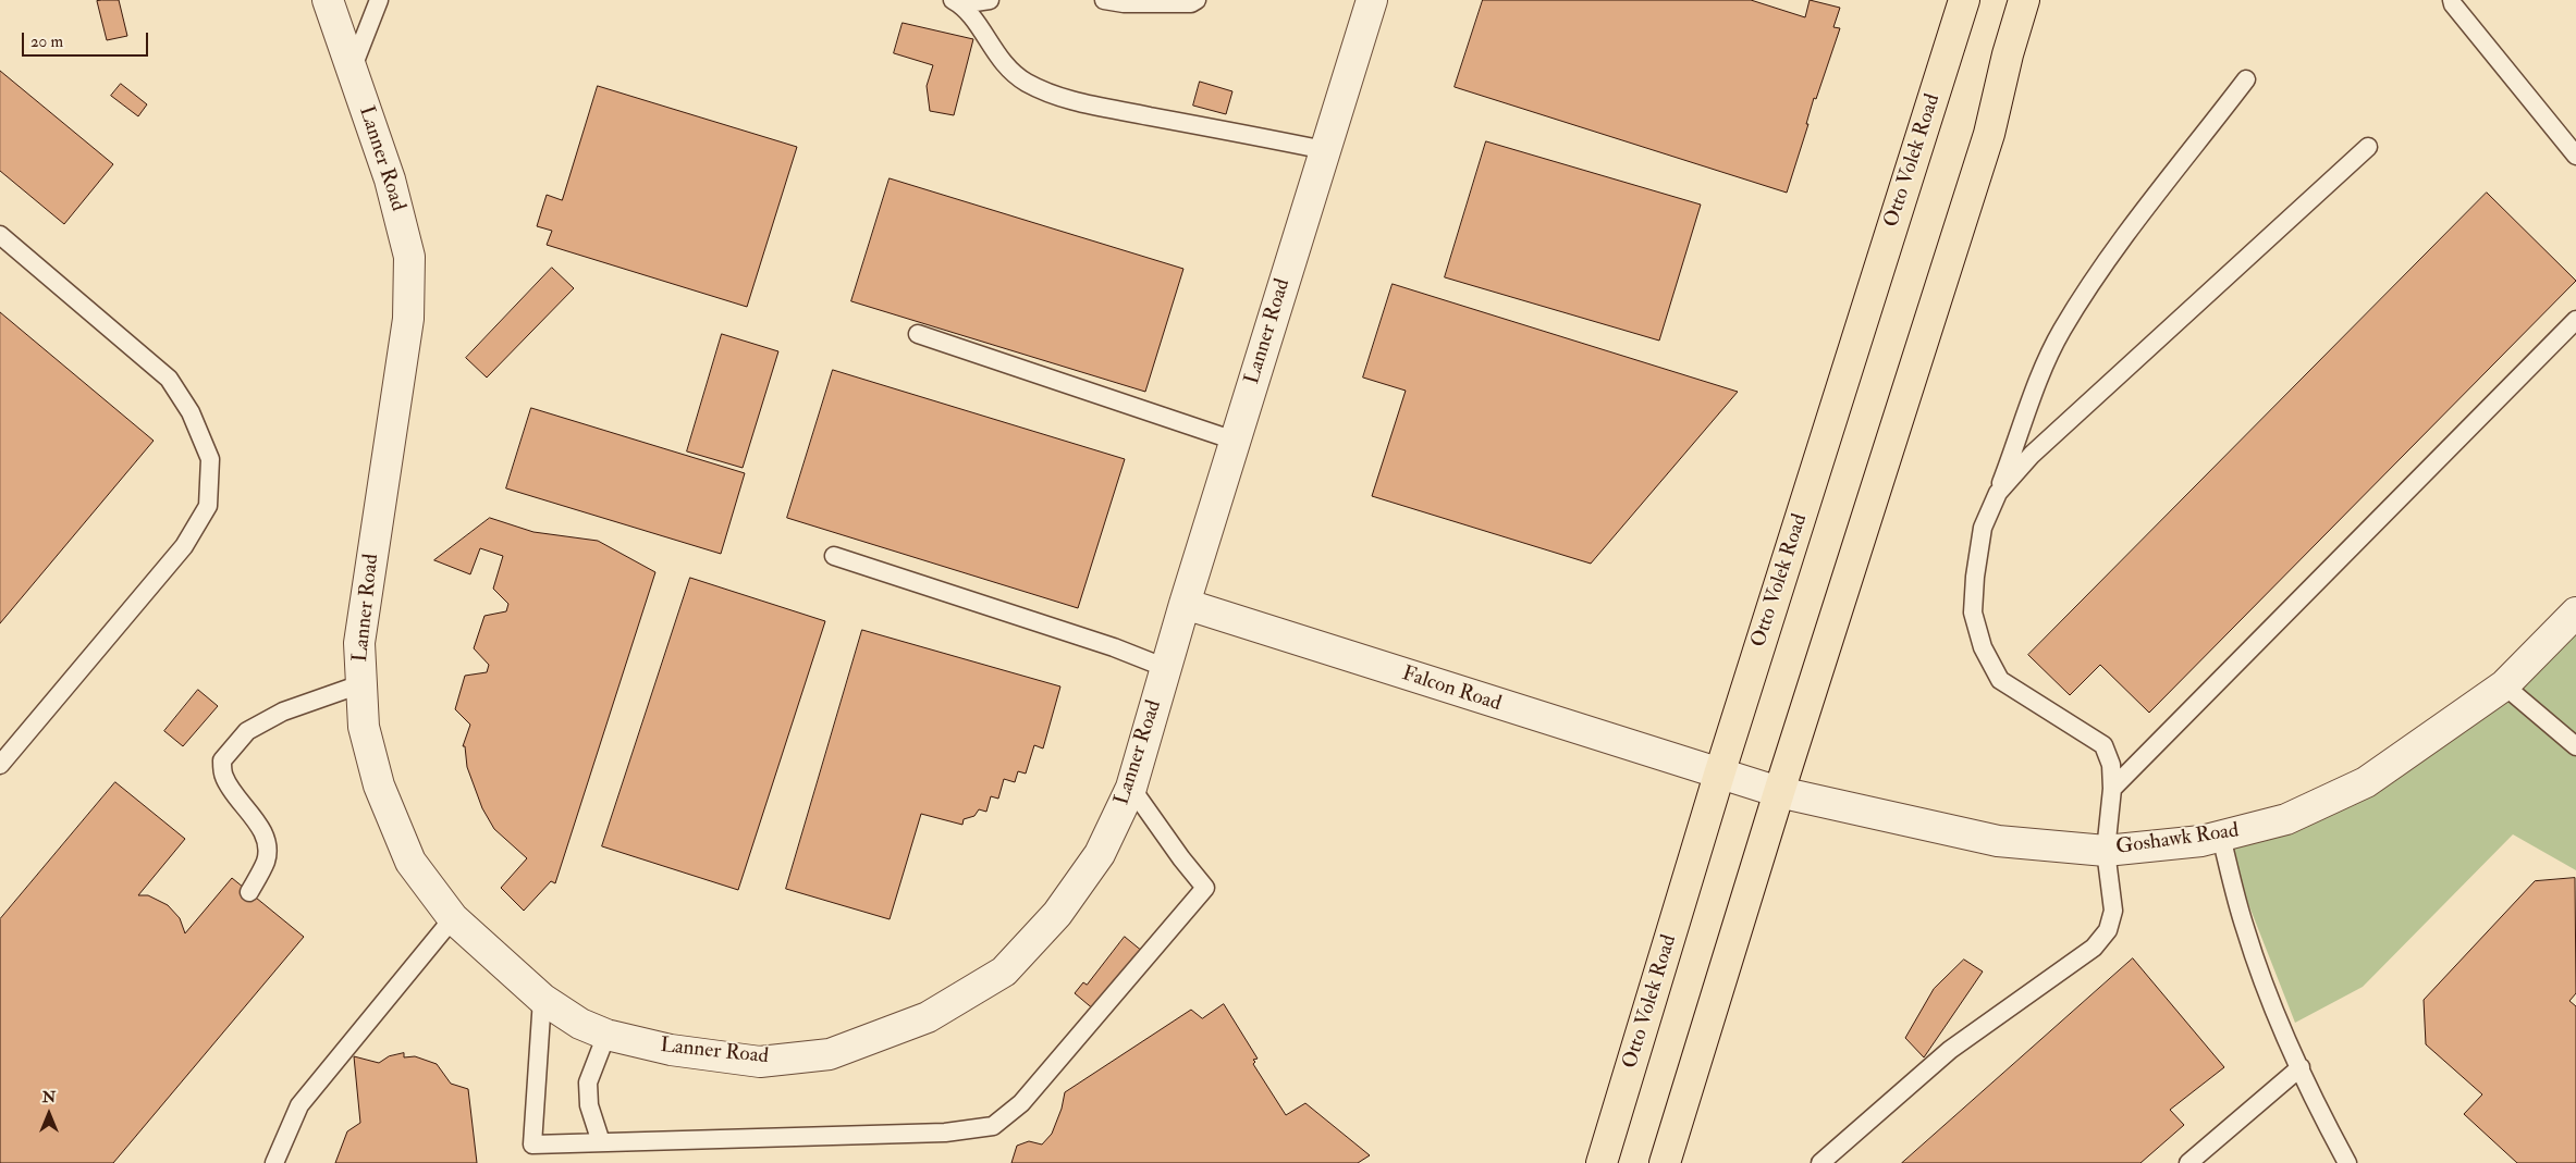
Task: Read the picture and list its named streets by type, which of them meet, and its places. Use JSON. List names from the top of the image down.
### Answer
{
  "streets": {
    "main road": ["Otto Volek Road"],
    "street": ["Lanner Road", "Falcon Road", "Goshawk Road"]
  },
  "crossings": [
    ["Lanner Road", "Falcon Road"],
    ["Otto Volek Road", "Falcon Road"],
    ["Falcon Road", "Goshawk Road"]
  ],
  "scale_bar": "20 m",
  "north": "top"
}
